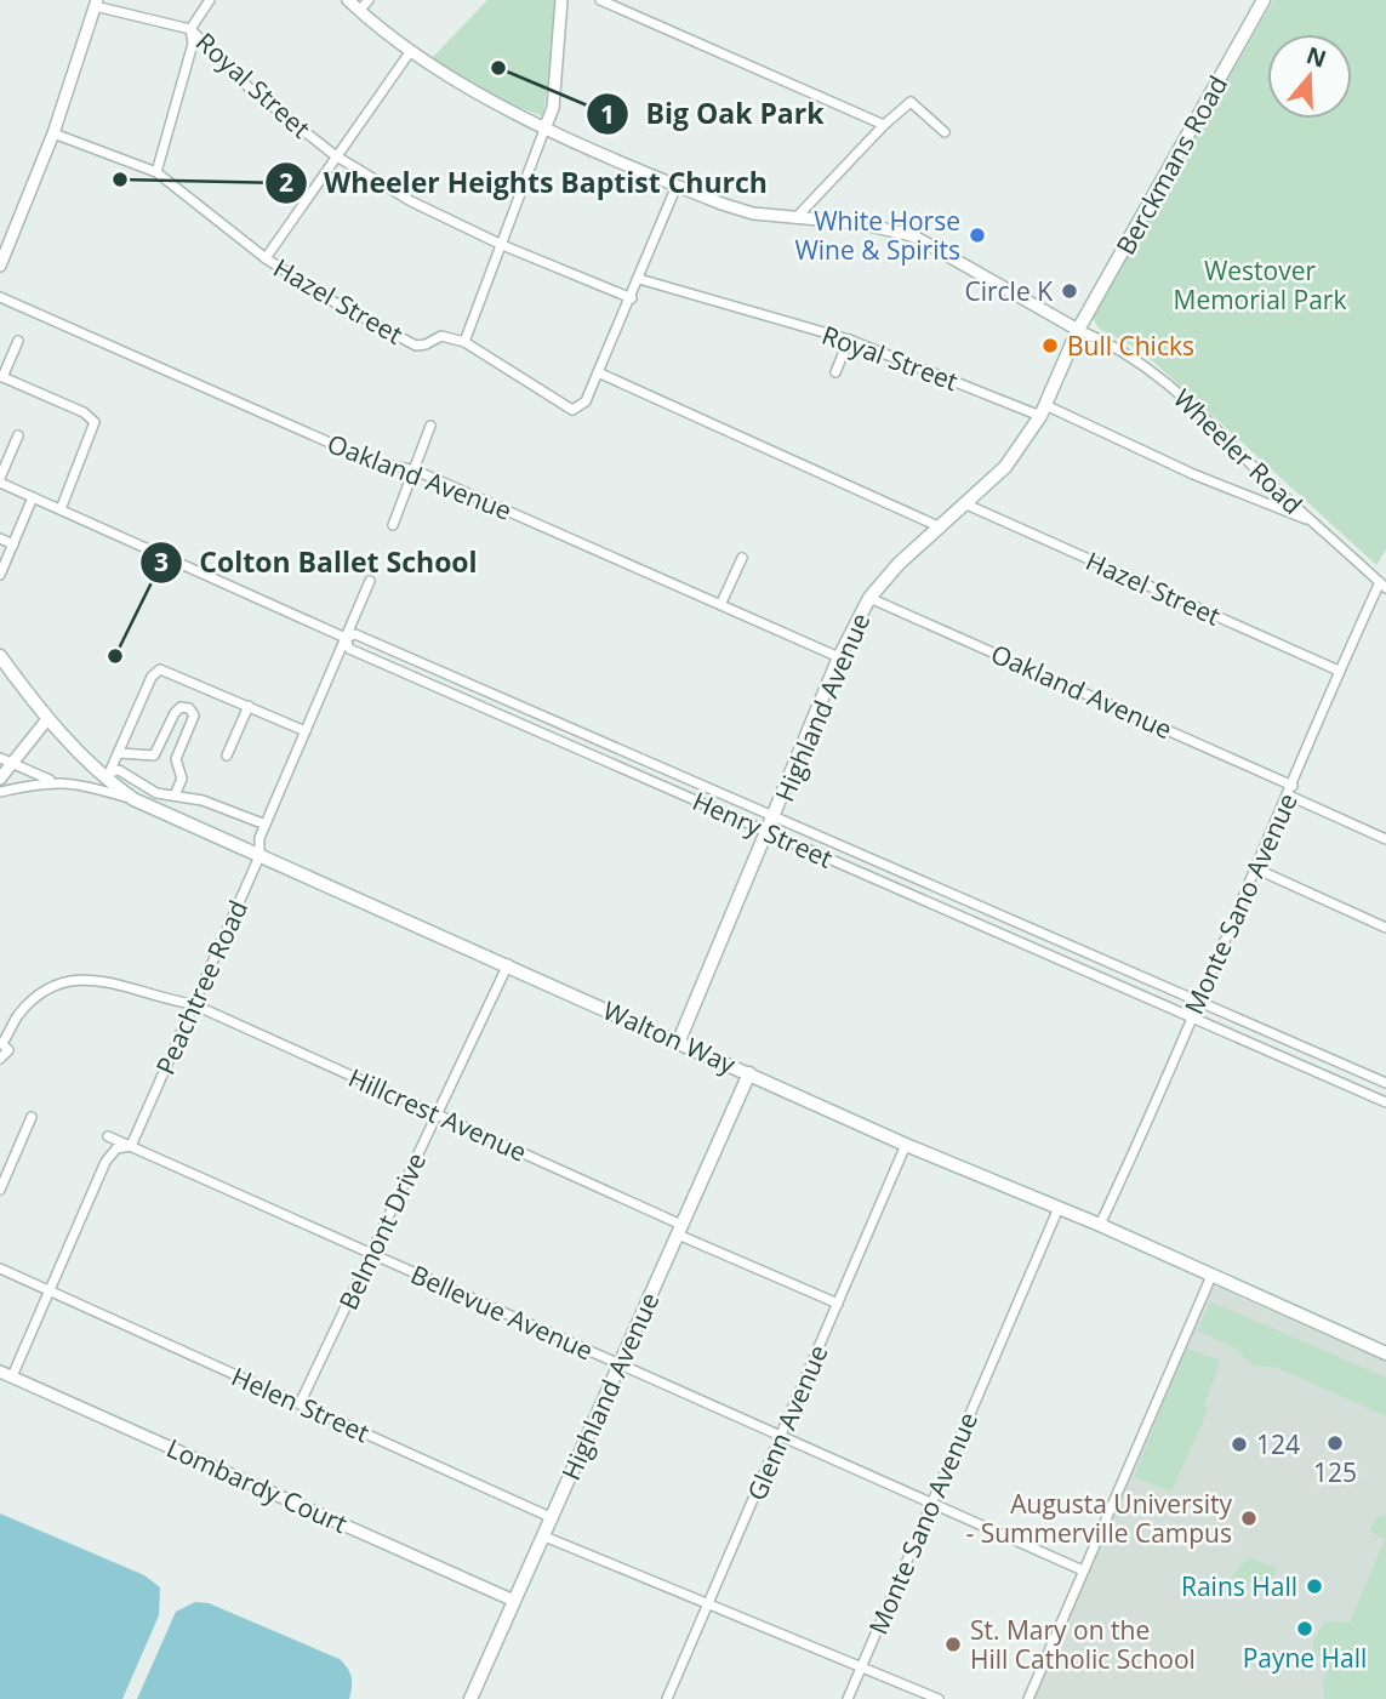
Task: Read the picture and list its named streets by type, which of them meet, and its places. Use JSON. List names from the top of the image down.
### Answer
{
  "streets": {
    "main road": ["Berckmans Road", "Highland Avenue", "Walton Way"],
    "street": [
      "Royal Street",
      "Hazel Street",
      "Wheeler Road",
      "Oakland Avenue",
      "Henry Street",
      "Monte Sano Avenue",
      "Peachtree Road",
      "Hillcrest Avenue",
      "Belmont Drive",
      "Bellevue Avenue",
      "Helen Street",
      "Glenn Avenue",
      "Lombardy Court"
    ]
  },
  "crossings": [
    ["Royal Street", "Wheeler Road"],
    ["Royal Street", "Highland Avenue"],
    ["Berckmans Road", "Wheeler Road"],
    ["Berckmans Road", "Highland Avenue"],
    ["Hazel Street", "Highland Avenue"],
    ["Hazel Street", "Monte Sano Avenue"],
    ["Wheeler Road", "Highland Avenue"],
    ["Wheeler Road", "Monte Sano Avenue"],
    ["Oakland Avenue", "Highland Avenue"],
    ["Oakland Avenue", "Monte Sano Avenue"],
    ["Highland Avenue", "Henry Street"],
    ["Highland Avenue", "Walton Way"],
    ["Highland Avenue", "Hillcrest Avenue"],
    ["Highland Avenue", "Bellevue Avenue"],
    ["Highland Avenue", "Helen Street"],
    ["Highland Avenue", "Lombardy Court"],
    ["Henry Street", "Monte Sano Avenue"],
    ["Henry Street", "Peachtree Road"],
    ["Monte Sano Avenue", "Walton Way"],
    ["Monte Sano Avenue", "Bellevue Avenue"],
    ["Peachtree Road", "Walton Way"],
    ["Peachtree Road", "Hillcrest Avenue"],
    ["Peachtree Road", "Bellevue Avenue"],
    ["Peachtree Road", "Helen Street"],
    ["Peachtree Road", "Lombardy Court"],
    ["Walton Way", "Belmont Drive"],
    ["Walton Way", "Glenn Avenue"],
    ["Hillcrest Avenue", "Belmont Drive"],
    ["Hillcrest Avenue", "Glenn Avenue"],
    ["Belmont Drive", "Bellevue Avenue"],
    ["Belmont Drive", "Helen Street"],
    ["Bellevue Avenue", "Glenn Avenue"]
  ],
  "parks": ["Westover Memorial Park"],
  "places": [
    "Big Oak Park",
    "Wheeler Heights Baptist Church",
    "White Horse Wine & Spirits",
    "Circle K",
    "Bull Chicks",
    "Colton Ballet School",
    "125",
    "124",
    "Augusta University - Summerville Campus",
    "Rains Hall",
    "Payne Hall",
    "St. Mary on the Hill Catholic School"
  ],
  "north": "top"
}
